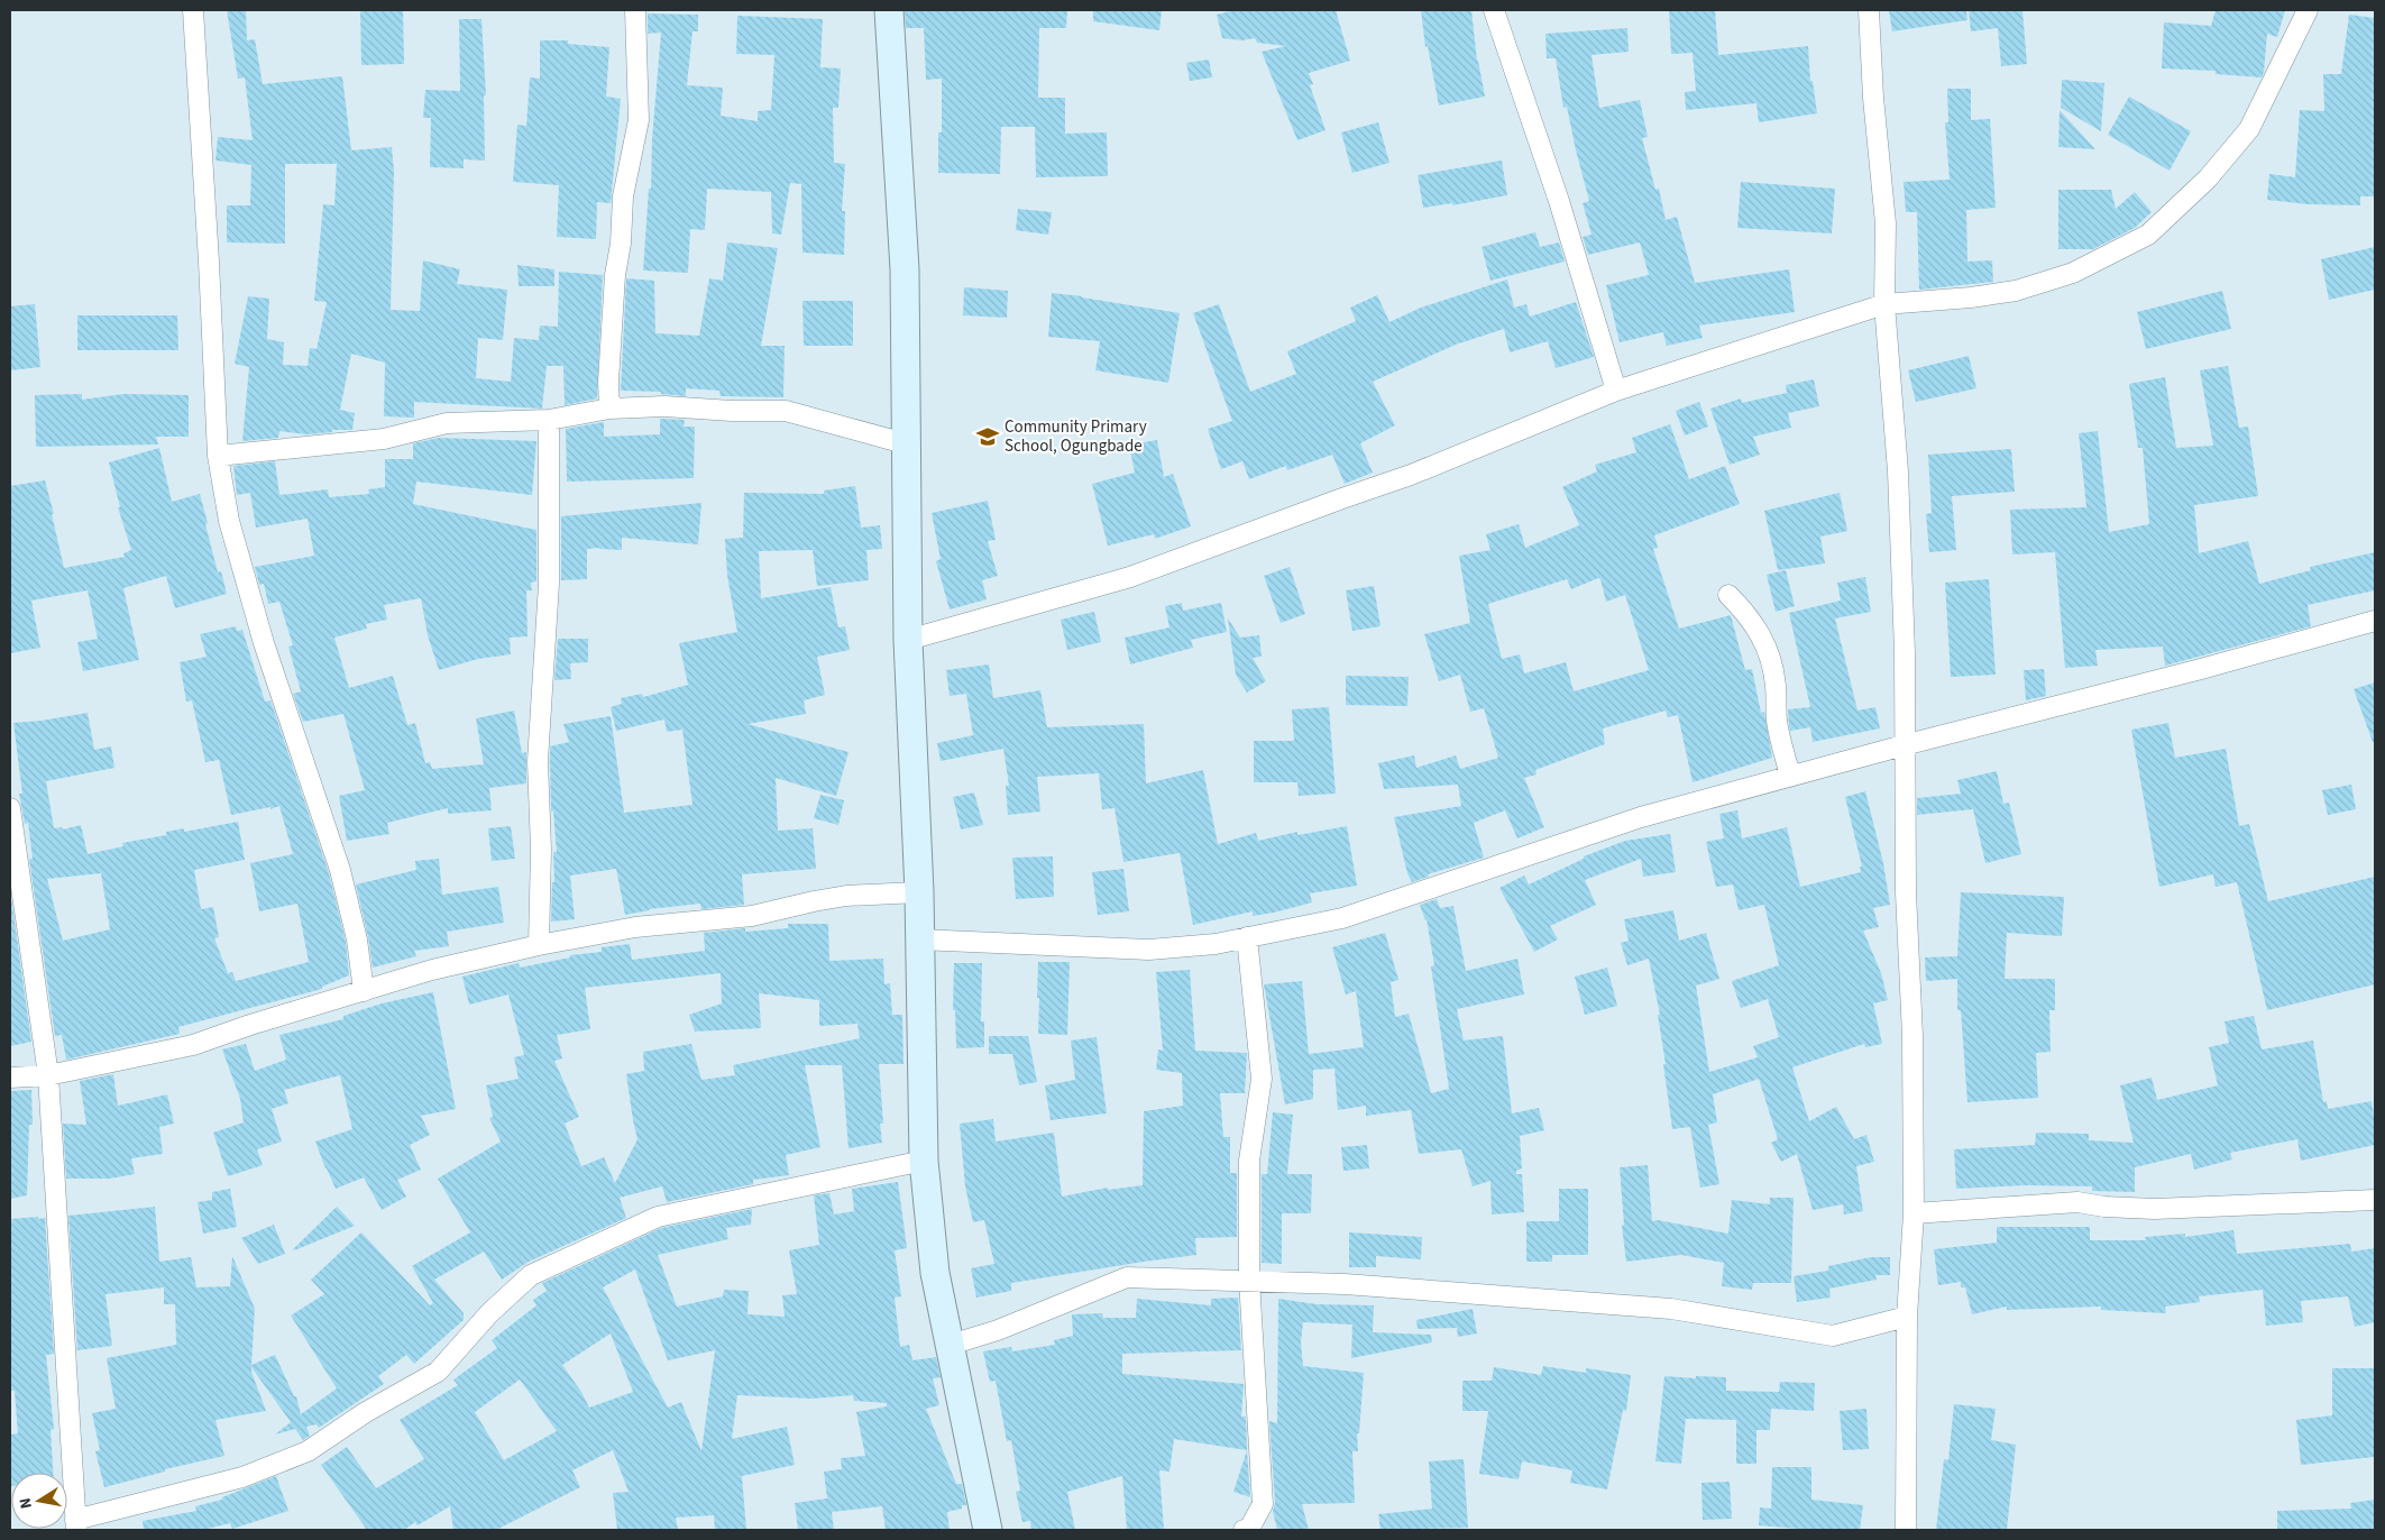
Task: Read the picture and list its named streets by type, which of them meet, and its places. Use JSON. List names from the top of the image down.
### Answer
{
  "places": {
    "school or university": ["Community Primary School, Ogungbade"]
  },
  "north": "left"
}
